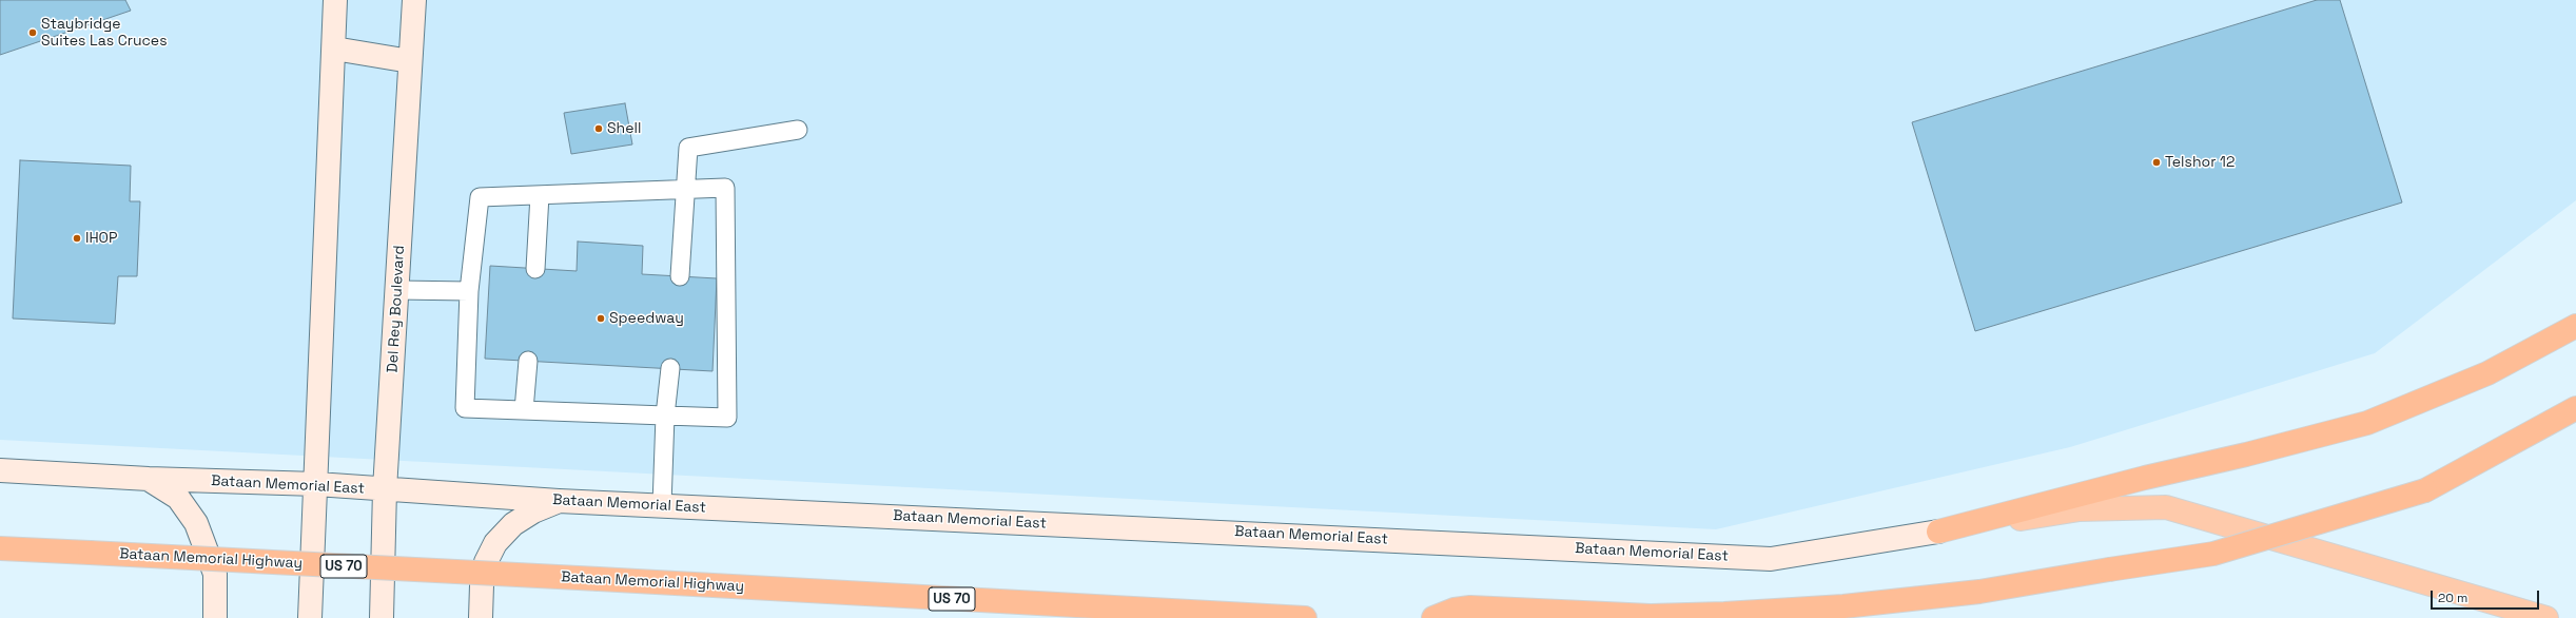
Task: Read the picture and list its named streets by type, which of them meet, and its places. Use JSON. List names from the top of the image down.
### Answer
{
  "streets": {
    "highway": ["Bataan Memorial Highway", "US 70"],
    "main road": ["Del Rey Boulevard", "Bataan Memorial East"]
  },
  "crossings": [
    ["Del Rey Boulevard", "Bataan Memorial East"]
  ],
  "places": [
    "Staybridge Suites Las Cruces",
    "Shell",
    "Telshor 12",
    "IHOP",
    "Speedway"
  ],
  "scale_bar": "20 m"
}
